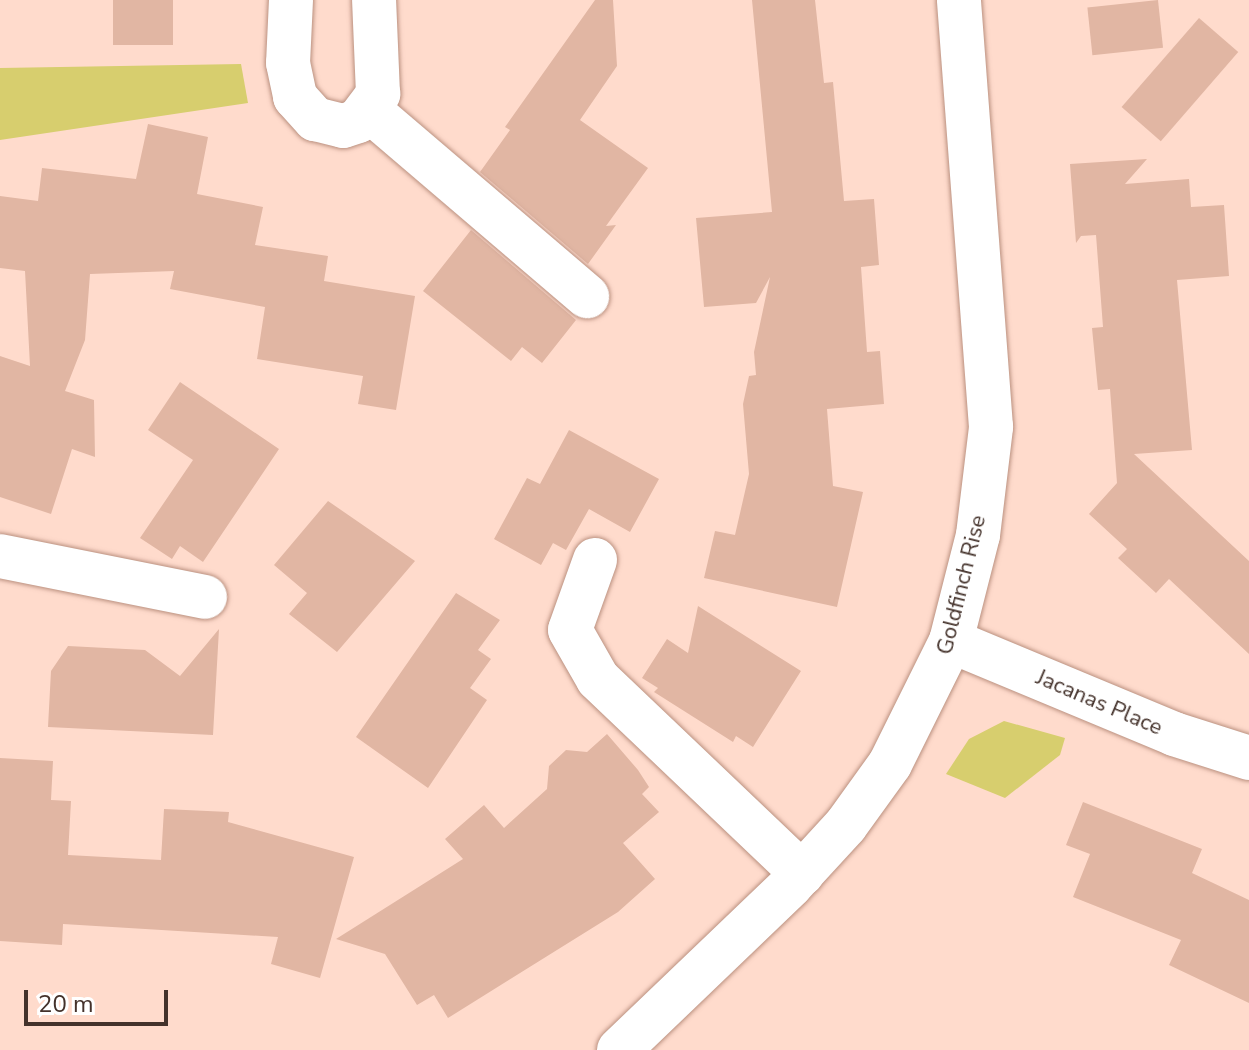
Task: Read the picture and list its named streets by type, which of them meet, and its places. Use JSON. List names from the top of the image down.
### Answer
{
  "streets": {
    "street": ["Goldfinch Rise", "Jacanas Place"]
  },
  "crossings": [
    ["Goldfinch Rise", "Jacanas Place"]
  ],
  "scale_bar": "20 m"
}
